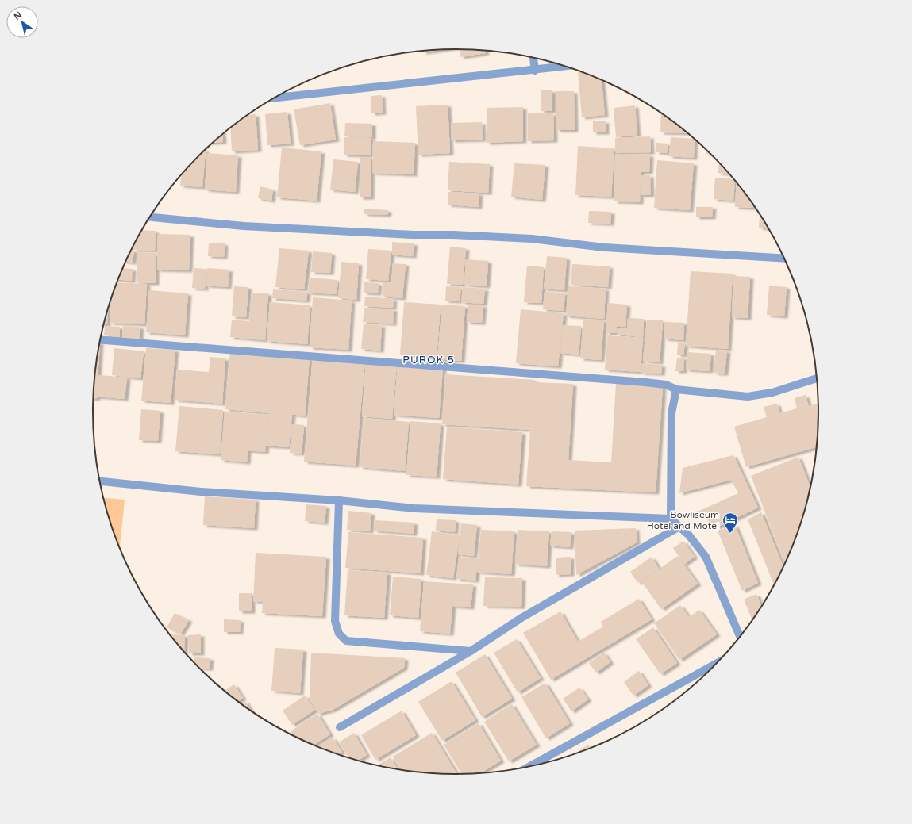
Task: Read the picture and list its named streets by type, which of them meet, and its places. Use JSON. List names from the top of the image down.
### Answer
{
  "districts": ["PUROK 5"],
  "places": {
    "hotel": ["Bowliseum Hotel and Motel"]
  },
  "north": "top left"
}
